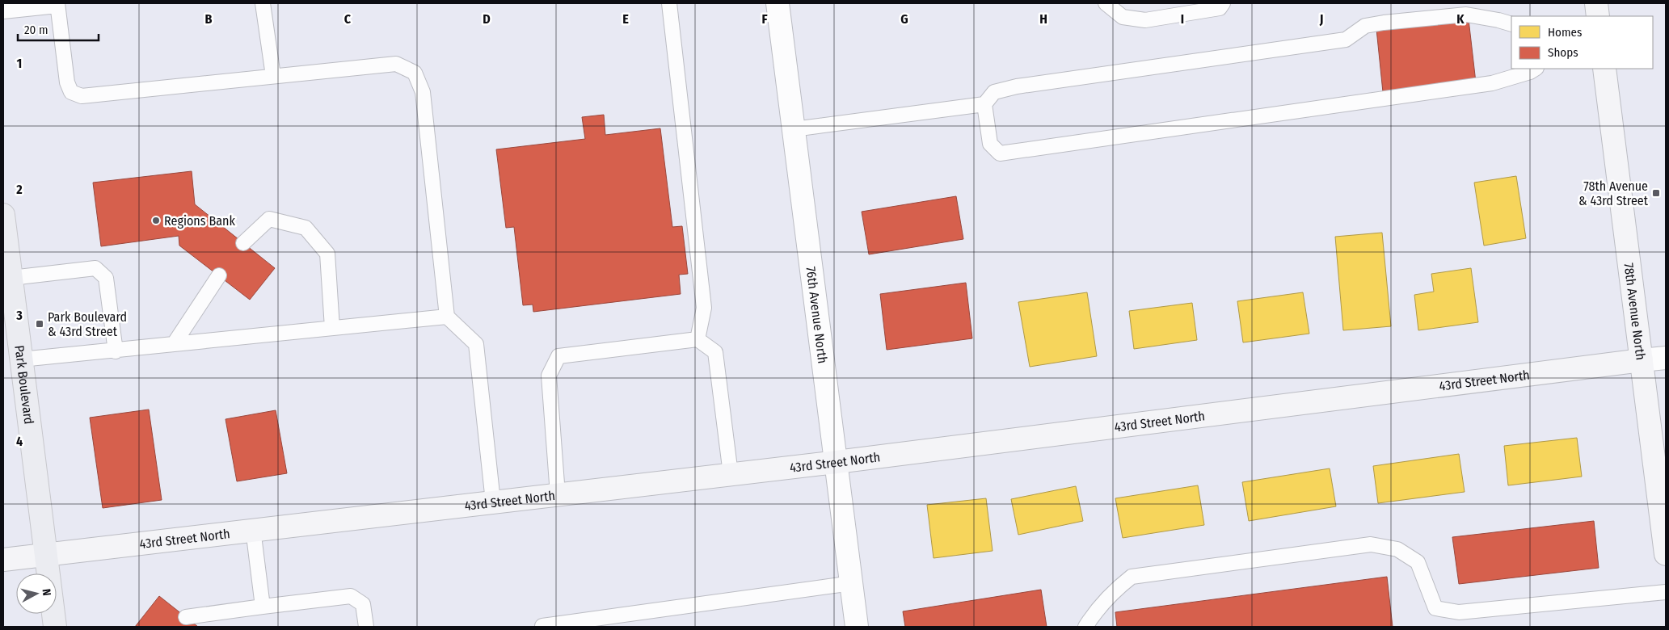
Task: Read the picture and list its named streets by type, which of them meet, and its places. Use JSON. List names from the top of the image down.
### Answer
{
  "streets": {
    "main road": ["Park Boulevard"],
    "street": ["78th Avenue North", "76th Avenue North", "43rd Street North"]
  },
  "crossings": [
    ["78th Avenue North", "43rd Street North"],
    ["76th Avenue North", "43rd Street North"],
    ["43rd Street North", "Park Boulevard"]
  ],
  "places": {
    "transit": ["78th Avenue & 43rd Street", "Park Boulevard & 43rd Street"],
    "other": ["Regions Bank"]
  },
  "legend": ["Homes", "Shops"],
  "scale_bar": "20 m",
  "north": "right",
  "grid": {
    "columns": [
      "B",
      "C",
      "D",
      "E",
      "F",
      "G",
      "H",
      "I",
      "J",
      "K"
    ],
    "rows": [
      "1",
      "2",
      "3",
      "4"
    ]
  }
}
